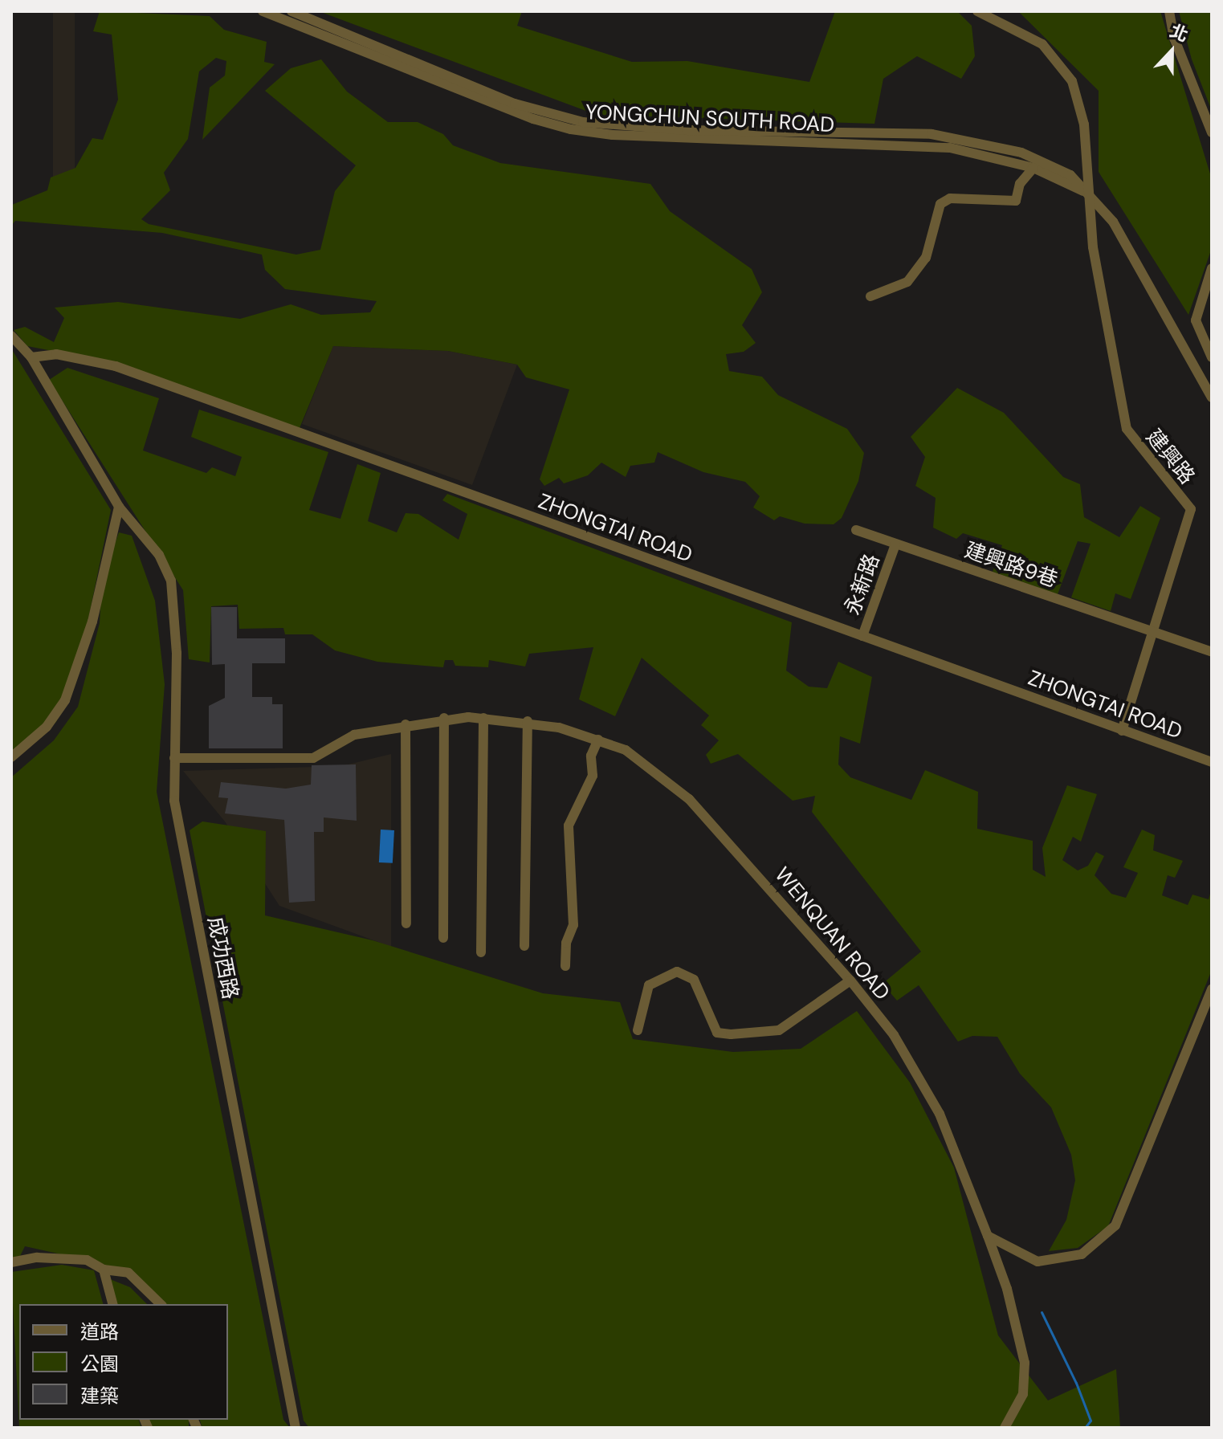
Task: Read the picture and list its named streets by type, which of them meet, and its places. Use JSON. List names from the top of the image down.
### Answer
{
  "streets": {
    "street": [
      "YONGCHUN SOUTH ROAD",
      "建興路",
      "ZHONGTAI ROAD",
      "建興路9巷",
      "永新路",
      "WENQUAN ROAD",
      "成功西路"
    ]
  },
  "crossings": [
    ["YONGCHUN SOUTH ROAD", "建興路"],
    ["建興路", "ZHONGTAI ROAD"],
    ["建興路", "建興路9巷"],
    ["ZHONGTAI ROAD", "永新路"],
    ["ZHONGTAI ROAD", "成功西路"],
    ["建興路9巷", "永新路"],
    ["WENQUAN ROAD", "成功西路"]
  ],
  "legend": ["道路", "公園", "建築"],
  "north": "top"
}
